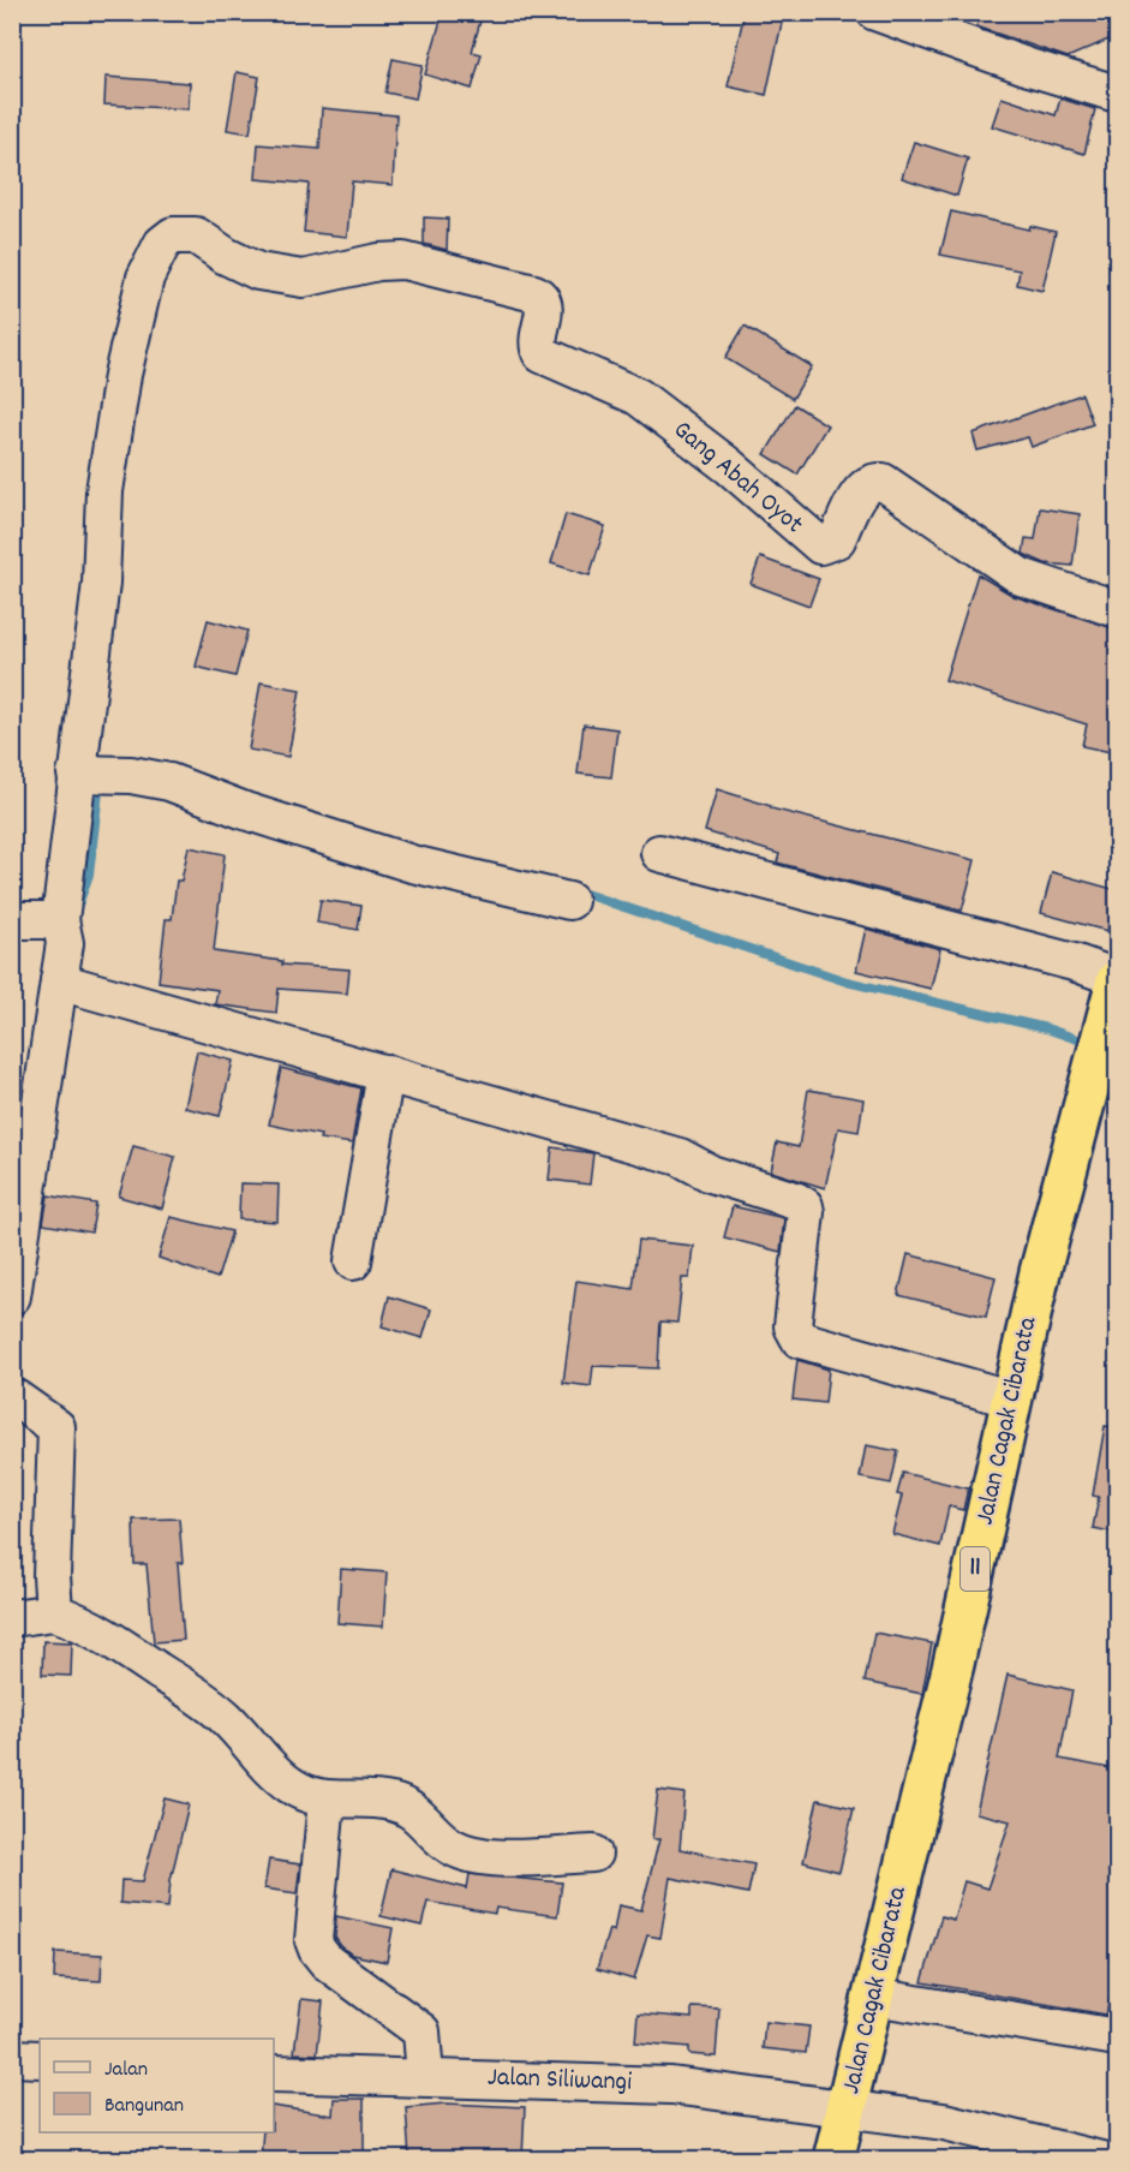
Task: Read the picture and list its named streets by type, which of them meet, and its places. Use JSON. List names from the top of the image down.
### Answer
{
  "streets": {
    "highway": ["Jalan Cagak Cibarata", "11"],
    "street": ["Gang Abah Oyot", "Jalan Siliwangi"]
  },
  "crossings": [
    ["Jalan Cagak Cibarata", "Jalan Siliwangi"]
  ],
  "legend": ["Jalan", "Bangunan"]
}
